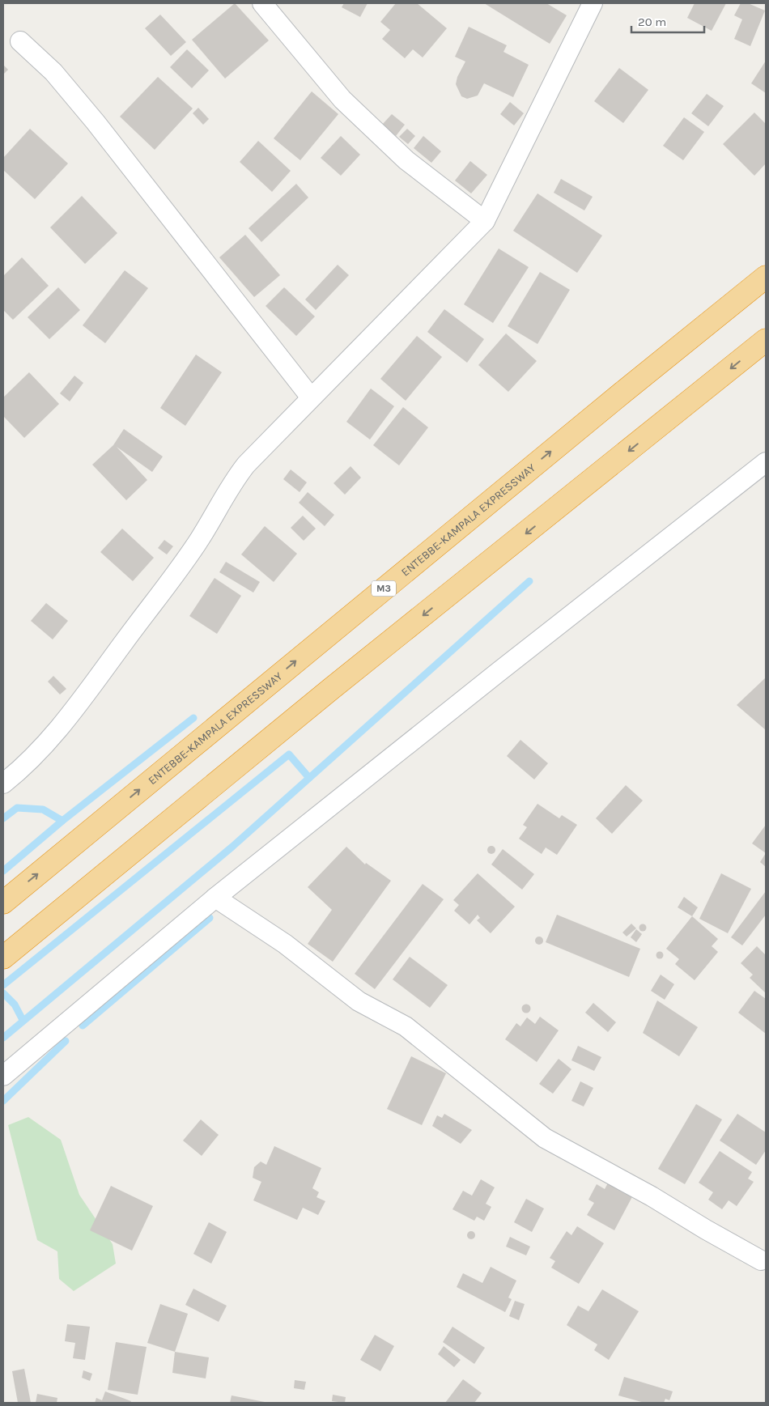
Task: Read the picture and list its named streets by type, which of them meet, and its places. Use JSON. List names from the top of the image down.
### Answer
{
  "streets": {
    "highway": ["ENTEBBE-KAMPALA EXPRESSWAY", "M3"]
  },
  "scale_bar": "20 m"
}
